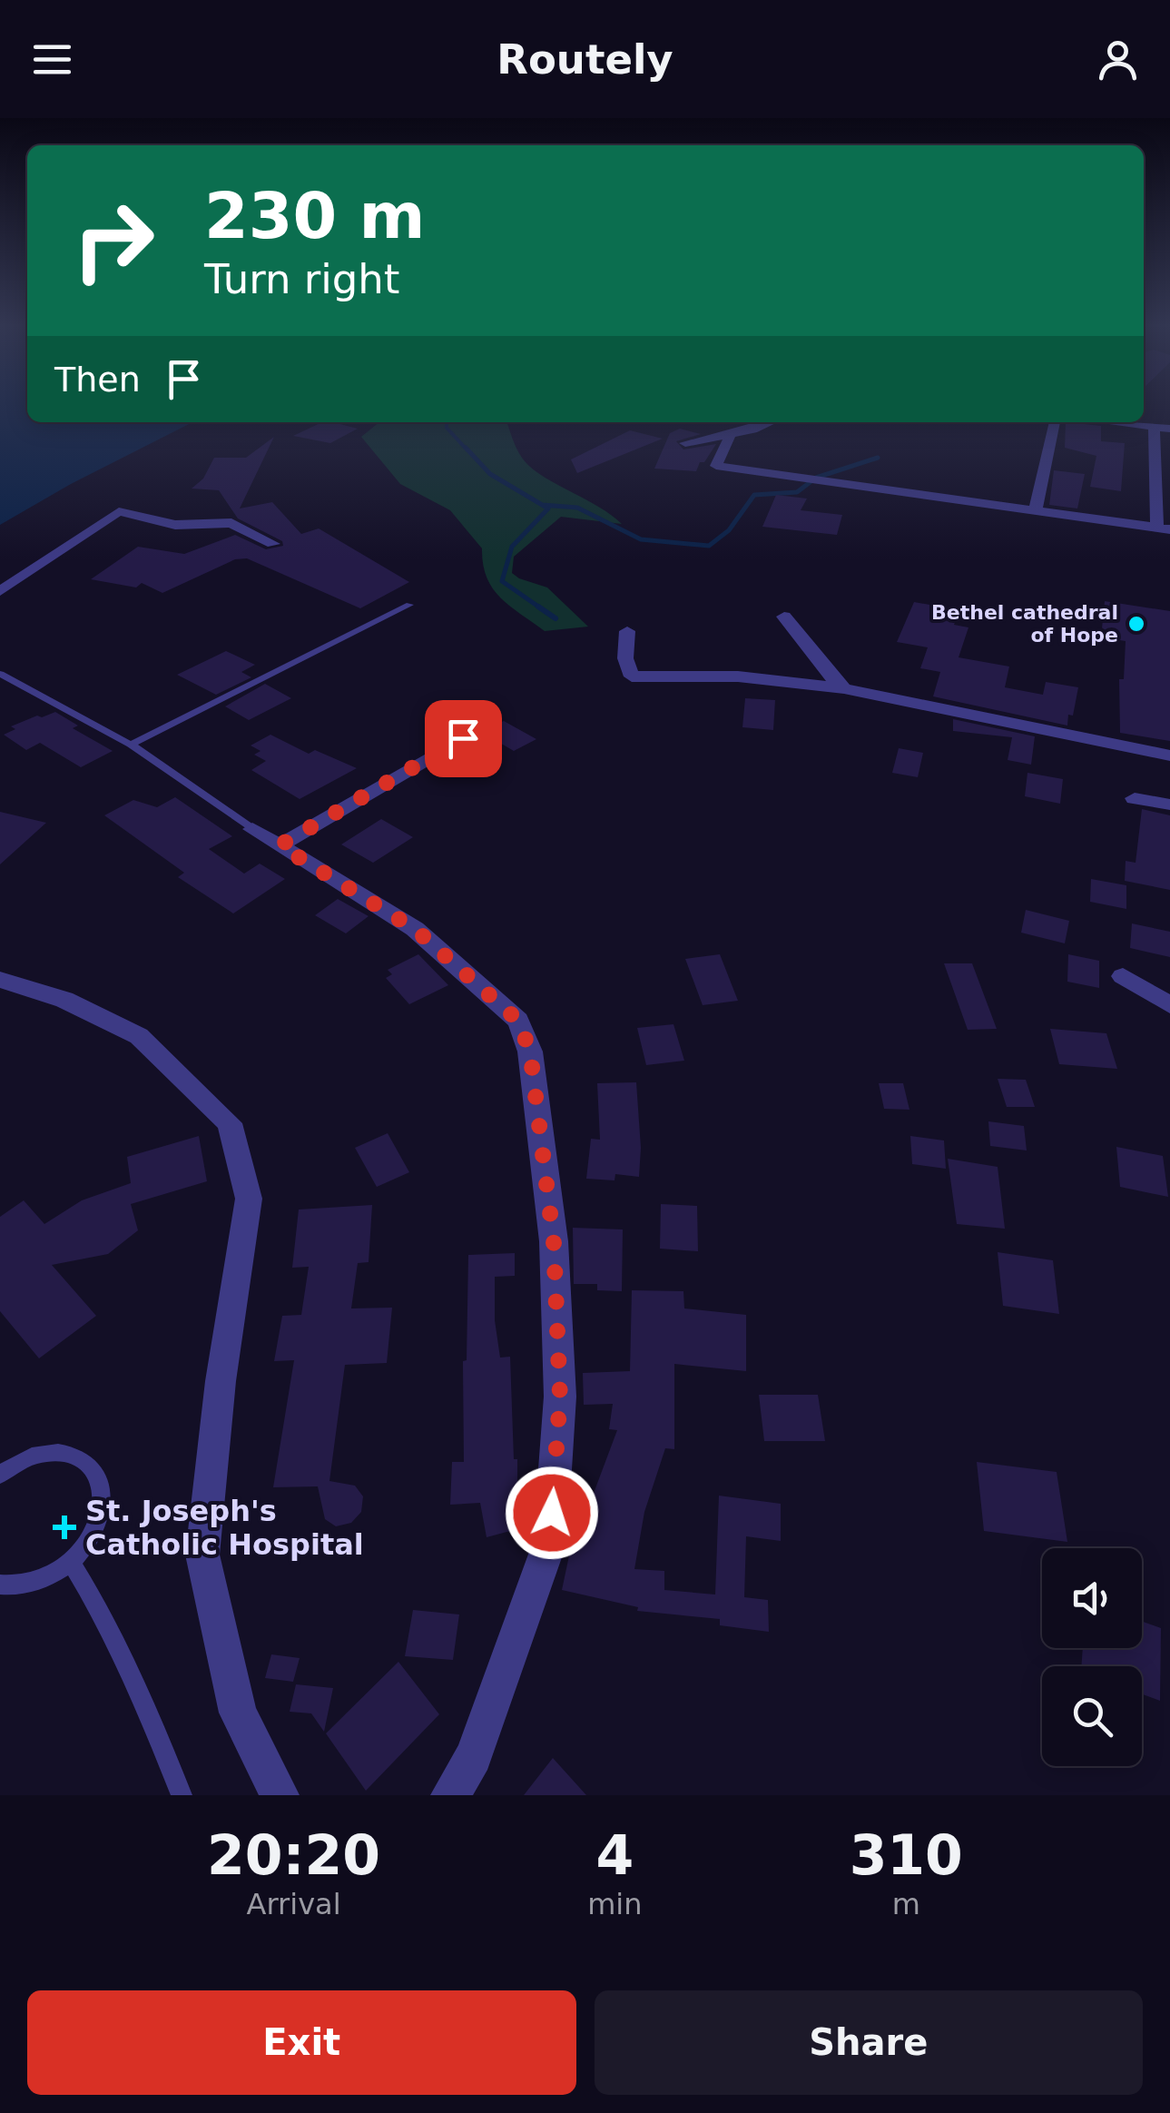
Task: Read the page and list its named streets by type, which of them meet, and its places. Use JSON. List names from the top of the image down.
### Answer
{
  "places": {
    "other": ["Bethel cathedral of Hope"],
    "health": ["St. Joseph's Catholic Hospital"]
  },
  "page": {
    "header": "Routely",
    "turn": ["230 m", "Turn right"],
    "then": "Then",
    "eta": [
      "20:20",
      "Arrival",
      "4",
      "min",
      "310",
      "m"
    ],
    "buttons": ["Exit", "Share"]
  }
}
